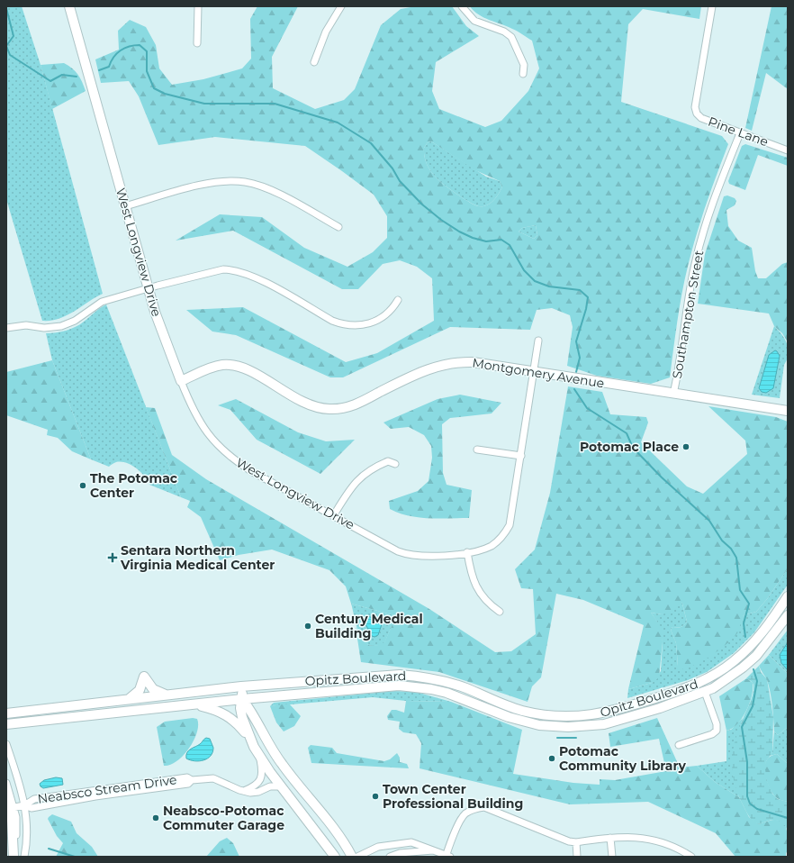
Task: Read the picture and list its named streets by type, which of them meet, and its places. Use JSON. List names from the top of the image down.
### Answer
{
  "streets": {
    "main road": ["West Longview Drive", "Montgomery Avenue", "Opitz Boulevard"],
    "street": ["Pine Lane", "Southampton Street", "Neabsco Stream Drive"]
  },
  "crossings": [
    ["Pine Lane", "Southampton Street"],
    ["West Longview Drive", "Montgomery Avenue"],
    ["Southampton Street", "Montgomery Avenue"]
  ],
  "places": {
    "other": [
      "Potomac Place",
      "The Potomac Center",
      "Century Medical Building",
      "Potomac Community Library",
      "Town Center Professional Building",
      "Neabsco-Potomac Commuter Garage"
    ],
    "health": ["Sentara Northern Virginia Medical Center"]
  }
}
